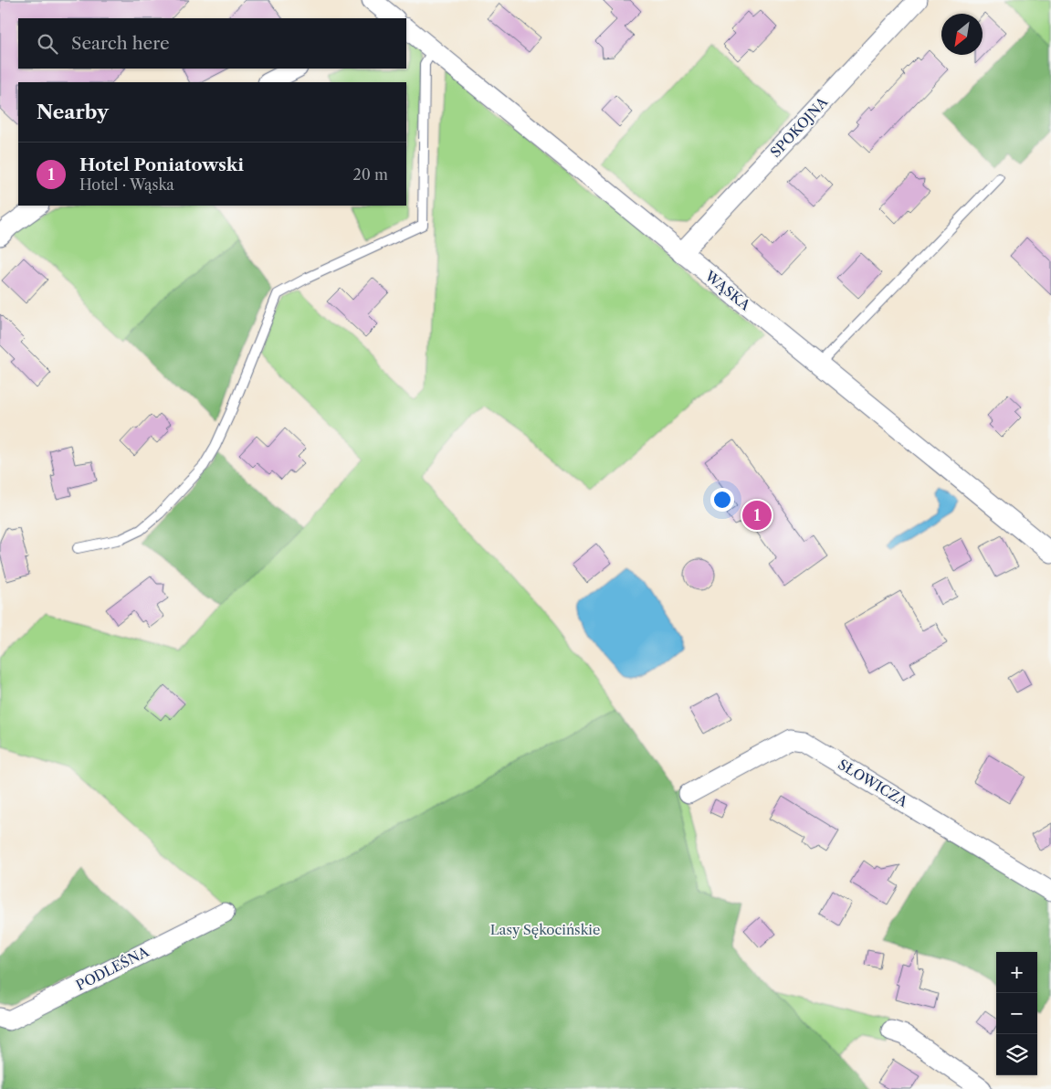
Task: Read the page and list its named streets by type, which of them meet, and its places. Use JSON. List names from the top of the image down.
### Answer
{
  "streets": {
    "street": [
      "SPOKOJNA",
      "WĄSKA",
      "SŁOWICZA",
      "PODLEŚNA"
    ]
  },
  "crossings": [
    ["SPOKOJNA", "WĄSKA"]
  ],
  "parks": ["Lasy Sękocińskie"],
  "north": "bottom left",
  "page": {
    "search": "Search here",
    "heading": "Nearby",
    "list": [
      {
        "mark": "1",
        "name": "Hotel Poniatowski",
        "note": "Hotel · Wąska",
        "value": "20 m"
      }
    ],
    "pins": "1",
    "map_buttons": ["+", "−"]
  }
}
